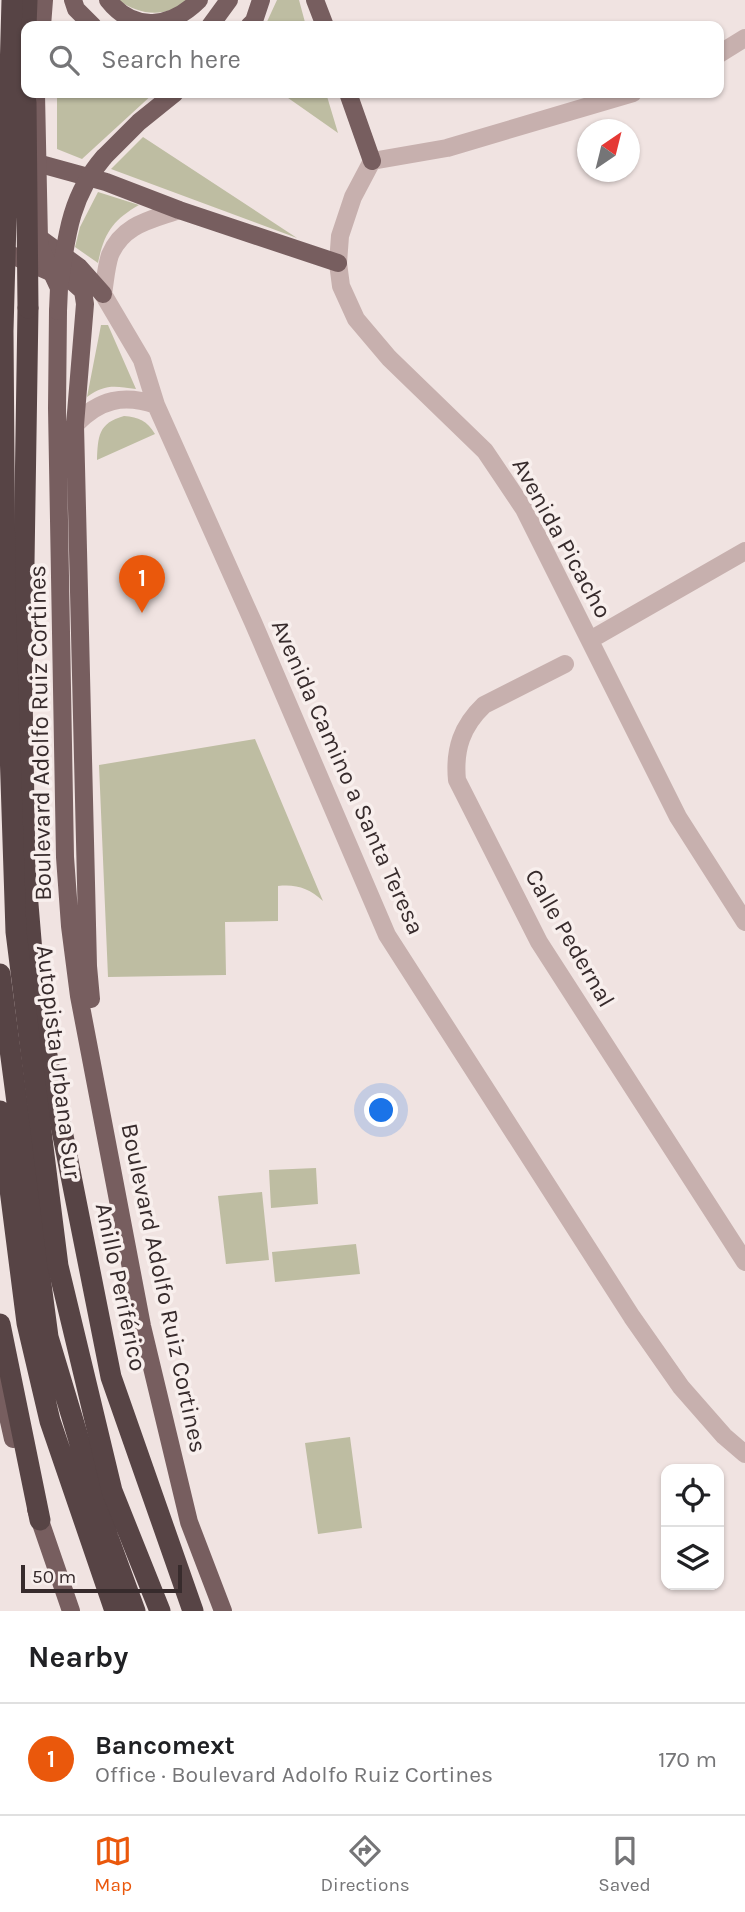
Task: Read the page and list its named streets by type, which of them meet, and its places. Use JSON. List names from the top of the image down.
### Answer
{
  "streets": {
    "highway": ["Autopista Urbana Sur", "Anillo Periférico"],
    "main road": ["Boulevard Adolfo Ruiz Cortines"],
    "street": ["Avenida Picacho", "Avenida Camino a Santa Teresa", "Calle Pedernal"]
  },
  "scale_bar": "50 m",
  "north": "top right",
  "page": {
    "search": "Search here",
    "pins": "1",
    "scale": "50 m",
    "heading": "Nearby",
    "list": [
      {
        "mark": "1",
        "name": "Bancomext",
        "note": "Office · Boulevard Adolfo Ruiz Cortines",
        "value": "170 m"
      }
    ],
    "nav": ["Map", "Directions", "Saved"]
  }
}
